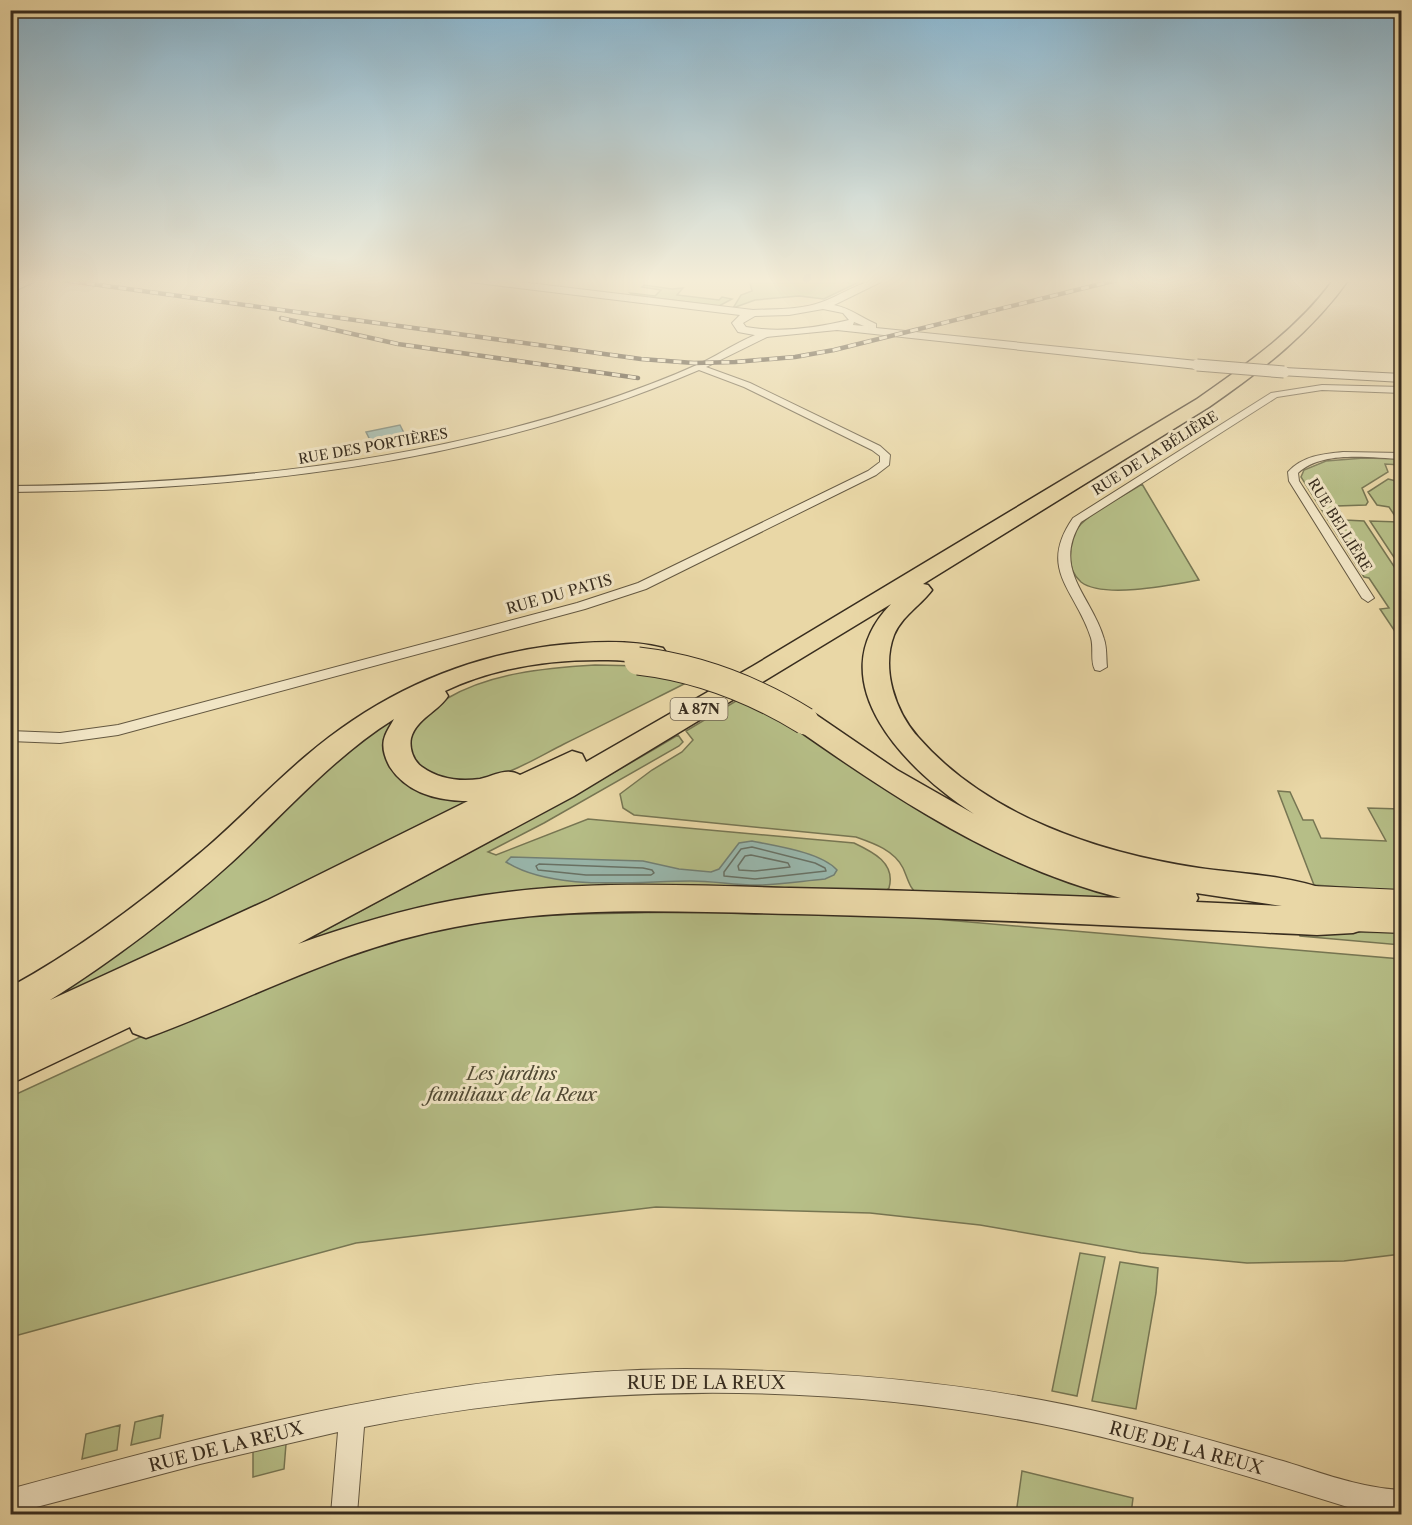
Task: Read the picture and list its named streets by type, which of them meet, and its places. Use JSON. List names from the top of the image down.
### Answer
{
  "streets": {
    "highway": ["A 87N"],
    "street": [
      "RUE DES PORTIÈRES",
      "RUE DE LA BÉLIÈRE",
      "RUE BELLIÈRE",
      "RUE DU PATIS",
      "RUE DE LA REUX"
    ]
  },
  "crossings": [
    ["RUE DES PORTIÈRES", "RUE DU PATIS"]
  ],
  "parks": ["Les jardins familiaux de la Reux"]
}
